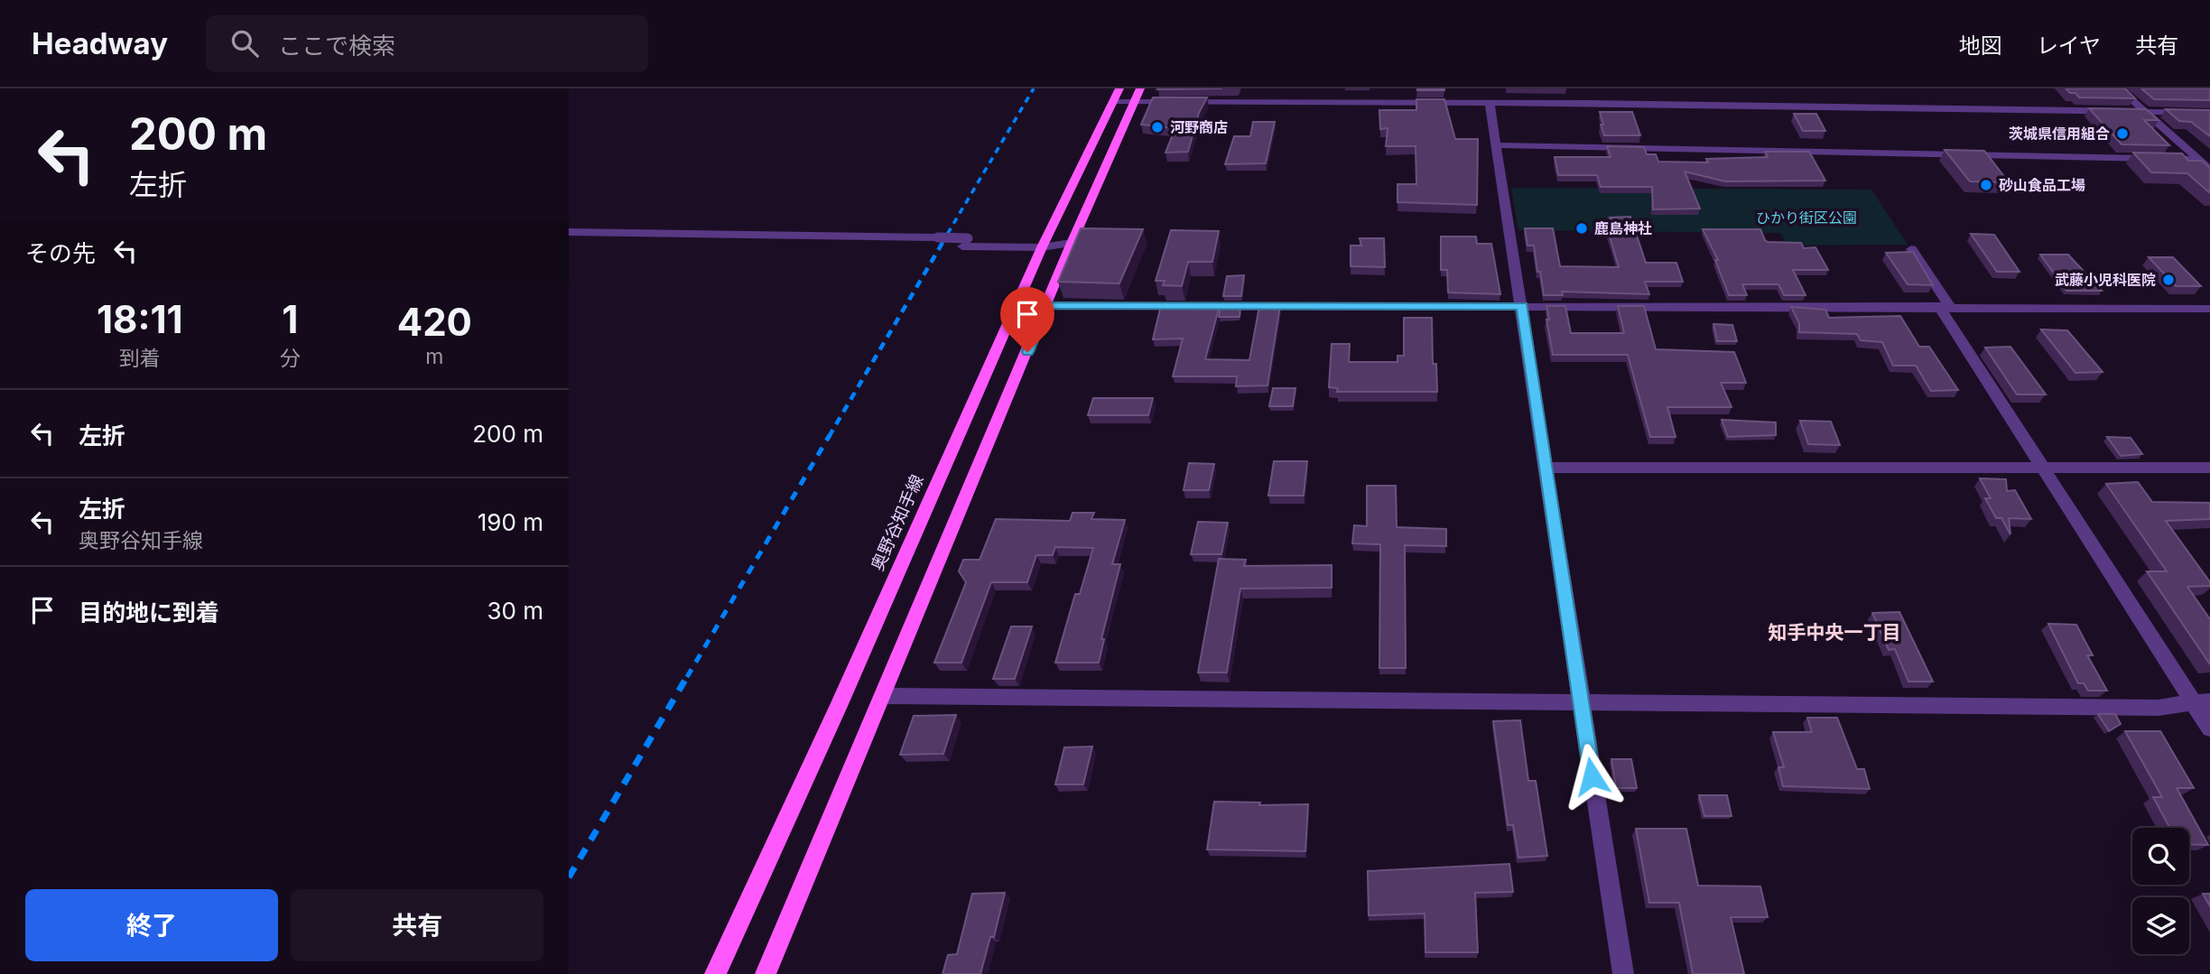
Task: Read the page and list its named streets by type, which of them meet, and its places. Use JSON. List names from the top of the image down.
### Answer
{
  "streets": {
    "main road": ["奥野谷知手線"]
  },
  "districts": ["知手中央一丁目"],
  "parks": ["ひかり街区公園"],
  "places": [
    "河野商店",
    "茨城県信用組合",
    "砂山食品工場",
    "鹿島神社",
    "武藤小児科医院"
  ],
  "page": {
    "header": "Headway",
    "search": "ここで検索",
    "nav": ["地図", "レイヤ", "共有"],
    "turn": ["200 m", "左折"],
    "then": "その先",
    "eta": [
      "18:11",
      "到着",
      "1",
      "分",
      "420",
      "m"
    ],
    "list": [
      {
        "name": "左折",
        "value": "200 m"
      },
      {
        "name": "左折",
        "note": "奥野谷知手線",
        "value": "190 m"
      },
      {
        "name": "目的地に到着",
        "value": "30 m"
      }
    ],
    "buttons": ["終了", "共有"]
  }
}
